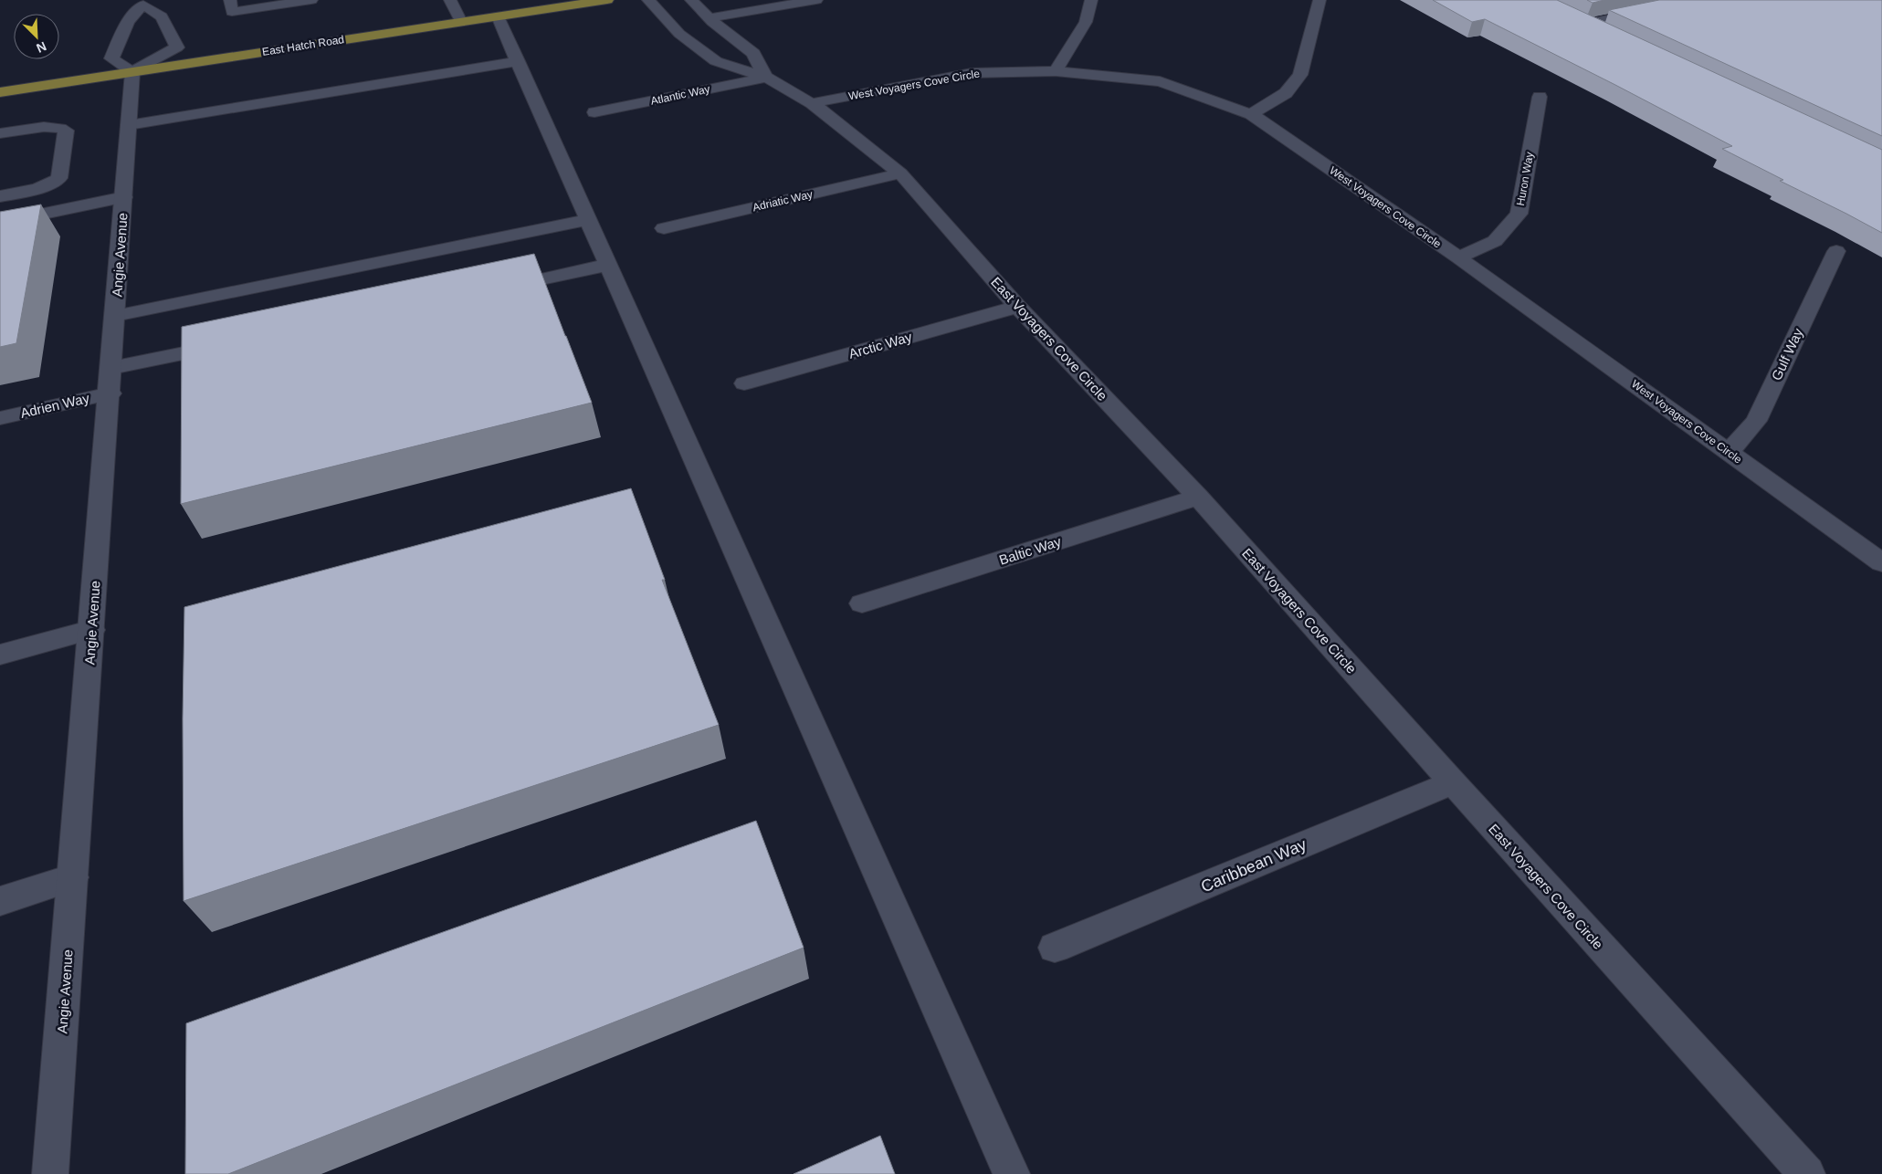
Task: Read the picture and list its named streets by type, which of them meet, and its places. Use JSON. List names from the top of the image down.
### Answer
{
  "streets": {
    "main road": ["East Hatch Road"],
    "street": [
      "West Voyagers Cove Circle",
      "Atlantic Way",
      "Huron Way",
      "Adriatic Way",
      "Angie Avenue",
      "East Voyagers Cove Circle",
      "Arctic Way",
      "Gulf Way",
      "Adrien Way",
      "Baltic Way",
      "Caribbean Way"
    ]
  },
  "crossings": [
    ["East Hatch Road", "Angie Avenue"],
    ["West Voyagers Cove Circle", "Huron Way"],
    ["West Voyagers Cove Circle", "East Voyagers Cove Circle"],
    ["West Voyagers Cove Circle", "Gulf Way"],
    ["Atlantic Way", "East Voyagers Cove Circle"],
    ["Adriatic Way", "East Voyagers Cove Circle"],
    ["Angie Avenue", "Adrien Way"],
    ["East Voyagers Cove Circle", "Arctic Way"],
    ["East Voyagers Cove Circle", "Baltic Way"],
    ["East Voyagers Cove Circle", "Caribbean Way"]
  ],
  "north": "bottom right"
}
